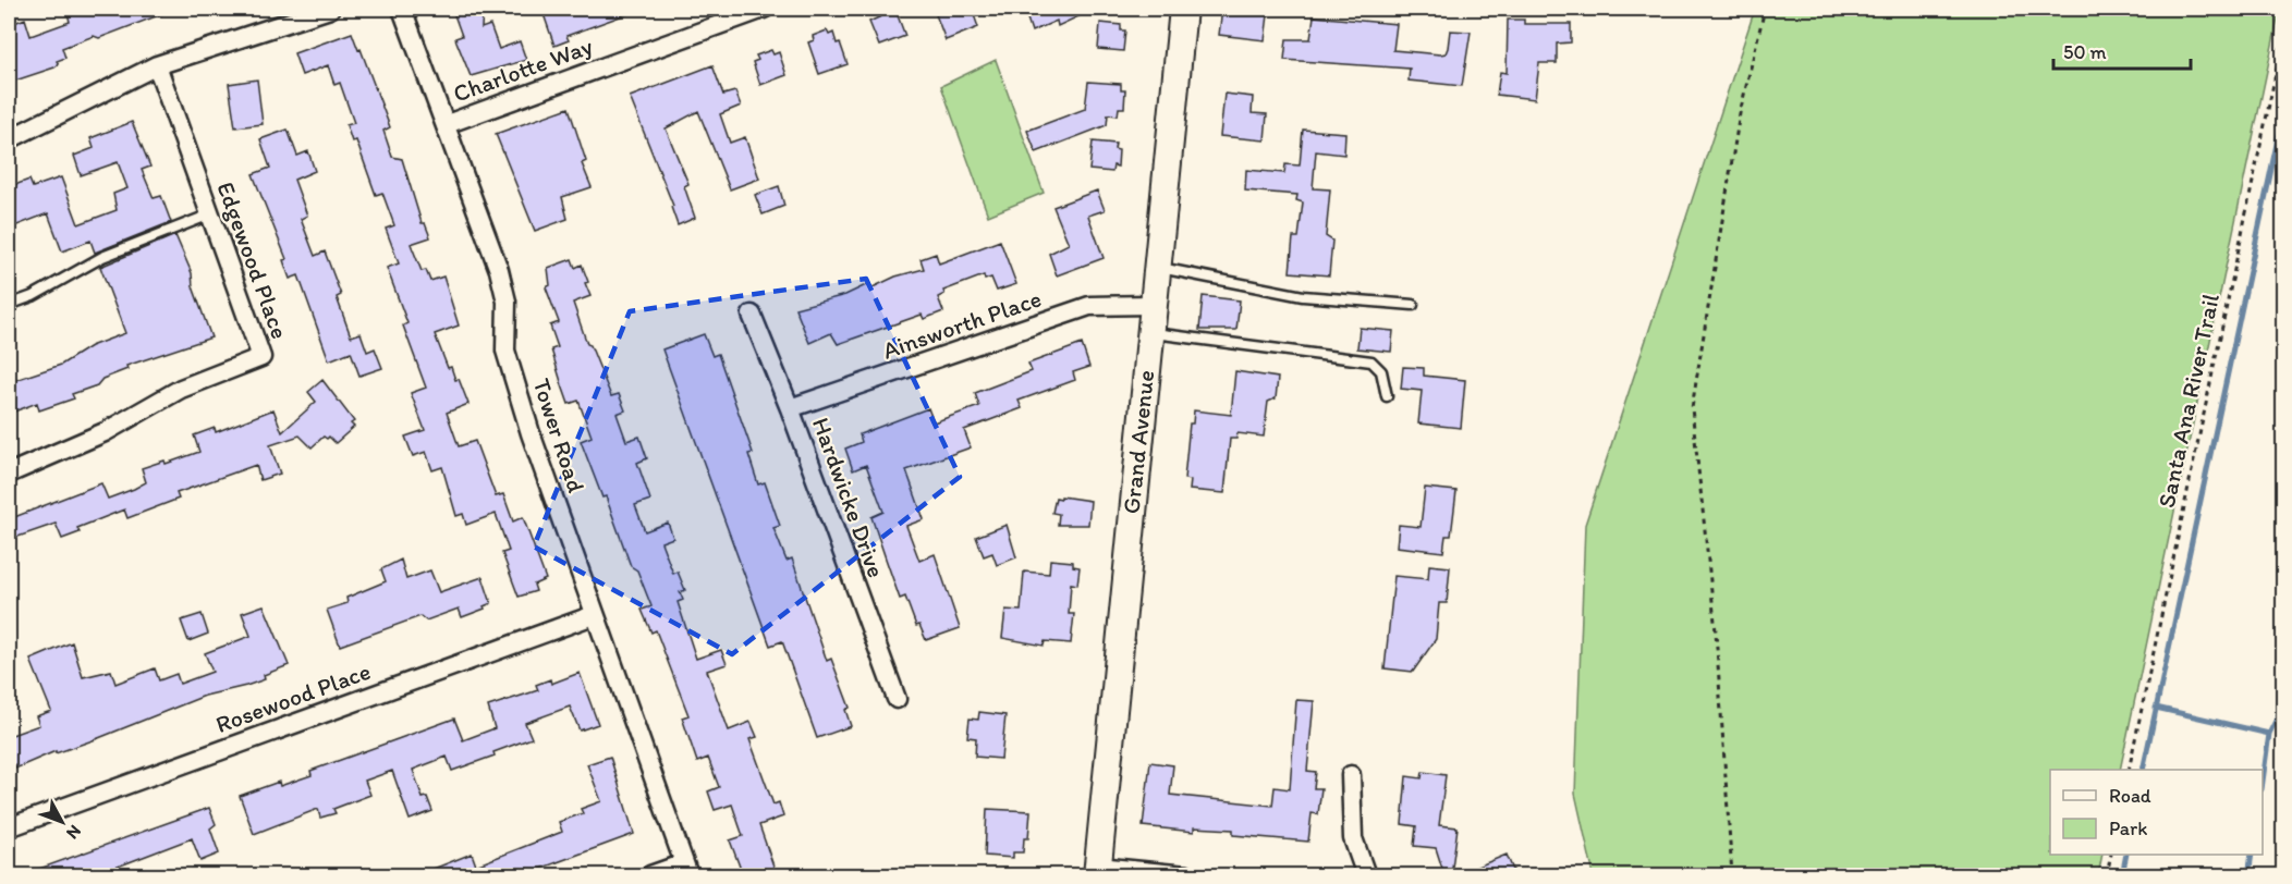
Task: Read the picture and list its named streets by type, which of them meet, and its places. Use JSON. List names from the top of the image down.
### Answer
{
  "streets": {
    "street": [
      "Charlotte Way",
      "Edgewood Place",
      "Ainsworth Place",
      "Tower Road",
      "Grand Avenue",
      "Hardwicke Drive",
      "Rosewood Place"
    ],
    "path": ["Santa Ana River Trail"]
  },
  "crossings": [
    ["Charlotte Way", "Tower Road"],
    ["Ainsworth Place", "Grand Avenue"],
    ["Ainsworth Place", "Hardwicke Drive"],
    ["Tower Road", "Rosewood Place"]
  ],
  "legend": ["Road", "Park"],
  "scale_bar": "50 m",
  "north": "bottom right"
}
